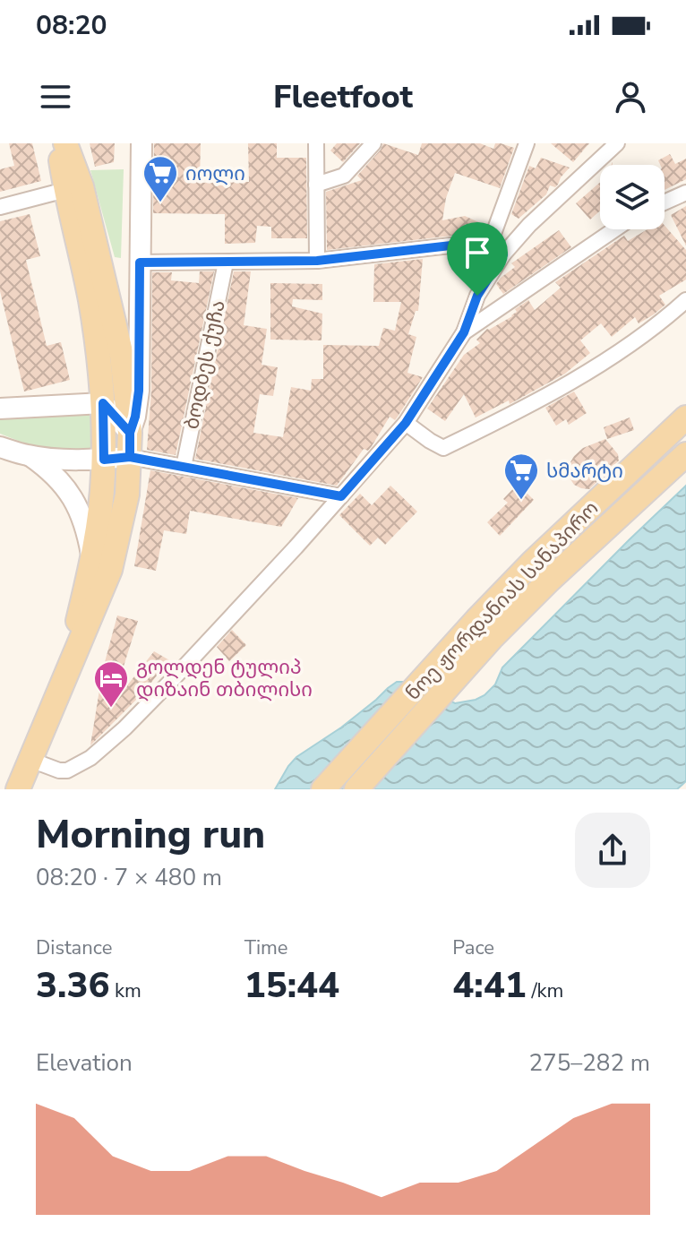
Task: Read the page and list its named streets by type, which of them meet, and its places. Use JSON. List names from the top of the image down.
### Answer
{
  "streets": {
    "main road": ["ნოე ჟორდანიას სანაპირო"],
    "street": ["ბოდბეს ქუჩა"]
  },
  "places": {
    "supermarket": ["იოლი", "სმარტი"],
    "hotel": ["გოლდენ ტულიპ დიზაინ თბილისი"]
  },
  "page": {
    "status": "08:20",
    "header": "Fleetfoot",
    "heading": ["Morning run", "08:20 · 7 × 480 m"],
    "stats": [
      ["Distance", "3.36 km"],
      ["Time", "15:44"],
      ["Pace", "4:41 /km"]
    ],
    "chart": ["Elevation", "275–282 m"]
  }
}
